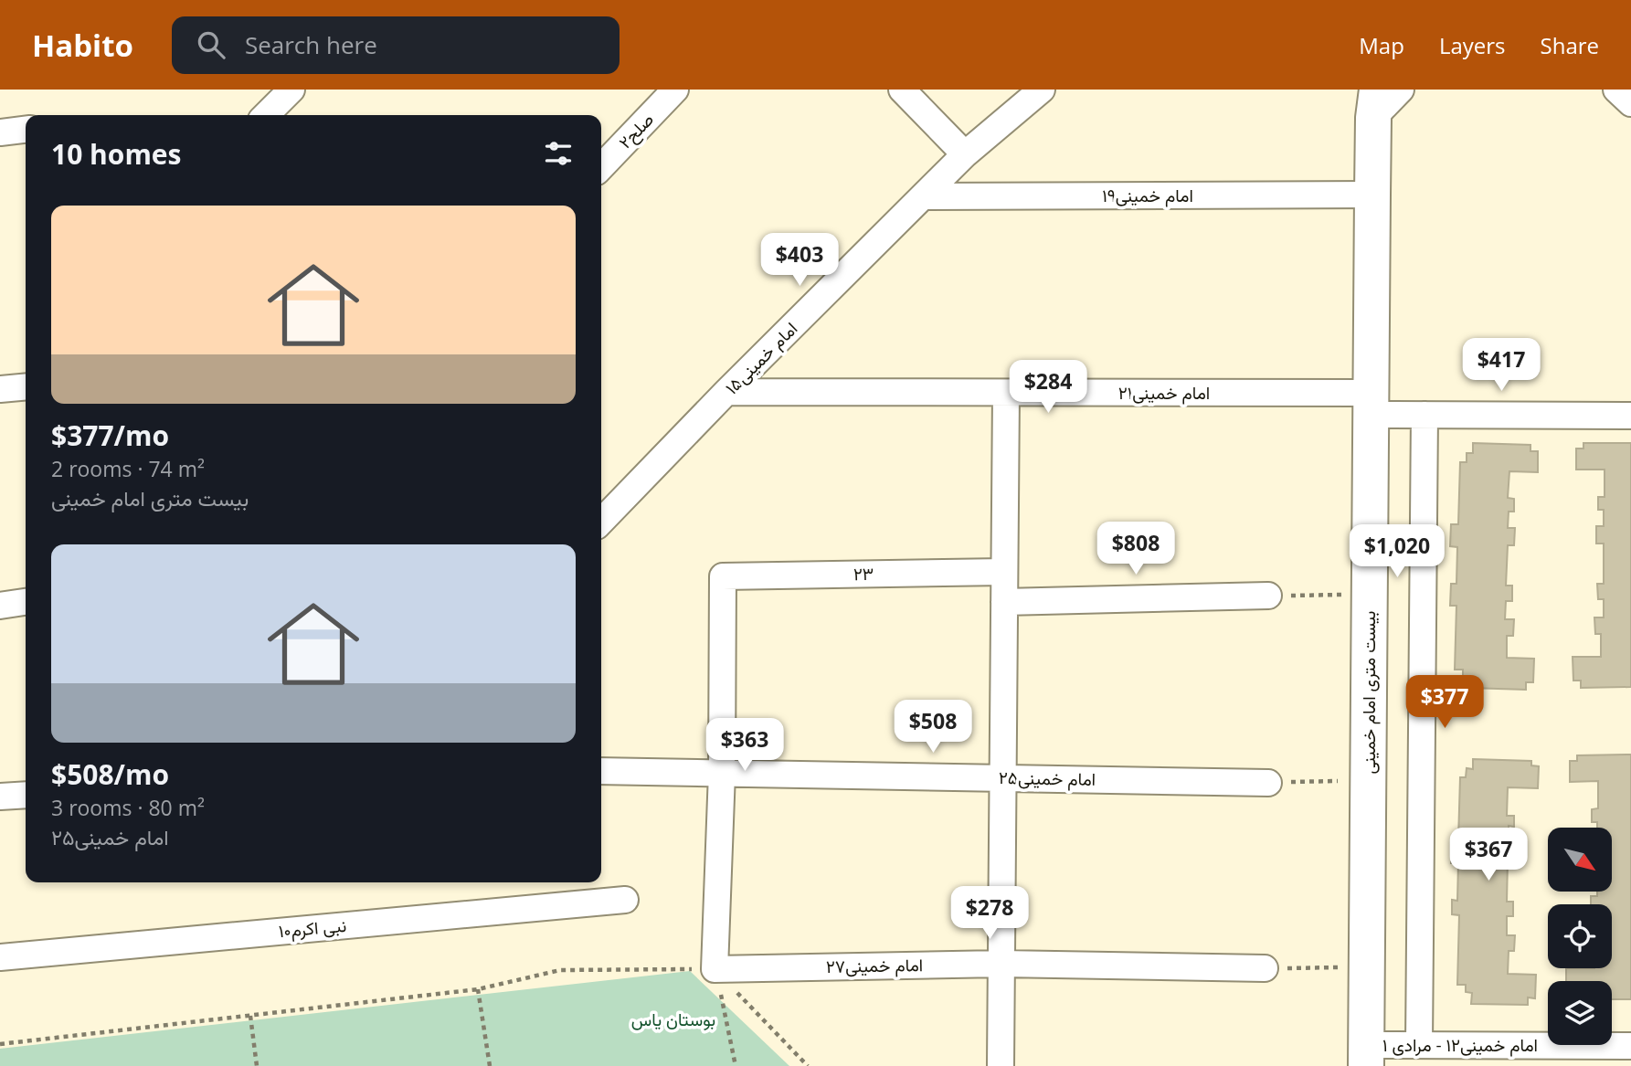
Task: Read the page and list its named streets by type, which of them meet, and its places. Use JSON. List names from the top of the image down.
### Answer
{
  "streets": {
    "main road": ["بیست متری امام خمینی"],
    "street": [
      "صلح۲",
      "امام خمینی۱۹",
      "۱۵امام خمینی",
      "امام خمینی۲۱",
      "۲۳",
      "امام خمینی۲۵",
      "نبی اکرم۱۰",
      "امام خمینی۲۷",
      "امام خمینی۱۲ - مرادی ۱"
    ]
  },
  "crossings": [
    ["امام خمینی۱۹", "۱۵امام خمینی"],
    ["امام خمینی۱۹", "بیست متری امام خمینی"],
    ["۱۵امام خمینی", "امام خمینی۲۱"],
    ["امام خمینی۲۱", "بیست متری امام خمینی"],
    ["۲۳", "امام خمینی۲۵"],
    ["بیست متری امام خمینی", "امام خمینی۱۲ - مرادی ۱"]
  ],
  "parks": ["بوستان یاس"],
  "north": "bottom right",
  "page": {
    "header": "Habito",
    "search": "Search here",
    "nav": ["Map", "Layers", "Share"],
    "heading": "10 homes",
    "list": [
      {
        "name": "$377/mo",
        "note": "2 rooms · 74 m² · بیست متری امام خمینی"
      },
      {
        "name": "$508/mo",
        "note": "3 rooms · 80 m² · امام خمینی۲۵"
      }
    ],
    "price": [
      "$403",
      "$417",
      "$284",
      "$808",
      "$1,020",
      "$377",
      "$508",
      "$363",
      "$367",
      "$278"
    ]
  }
}
